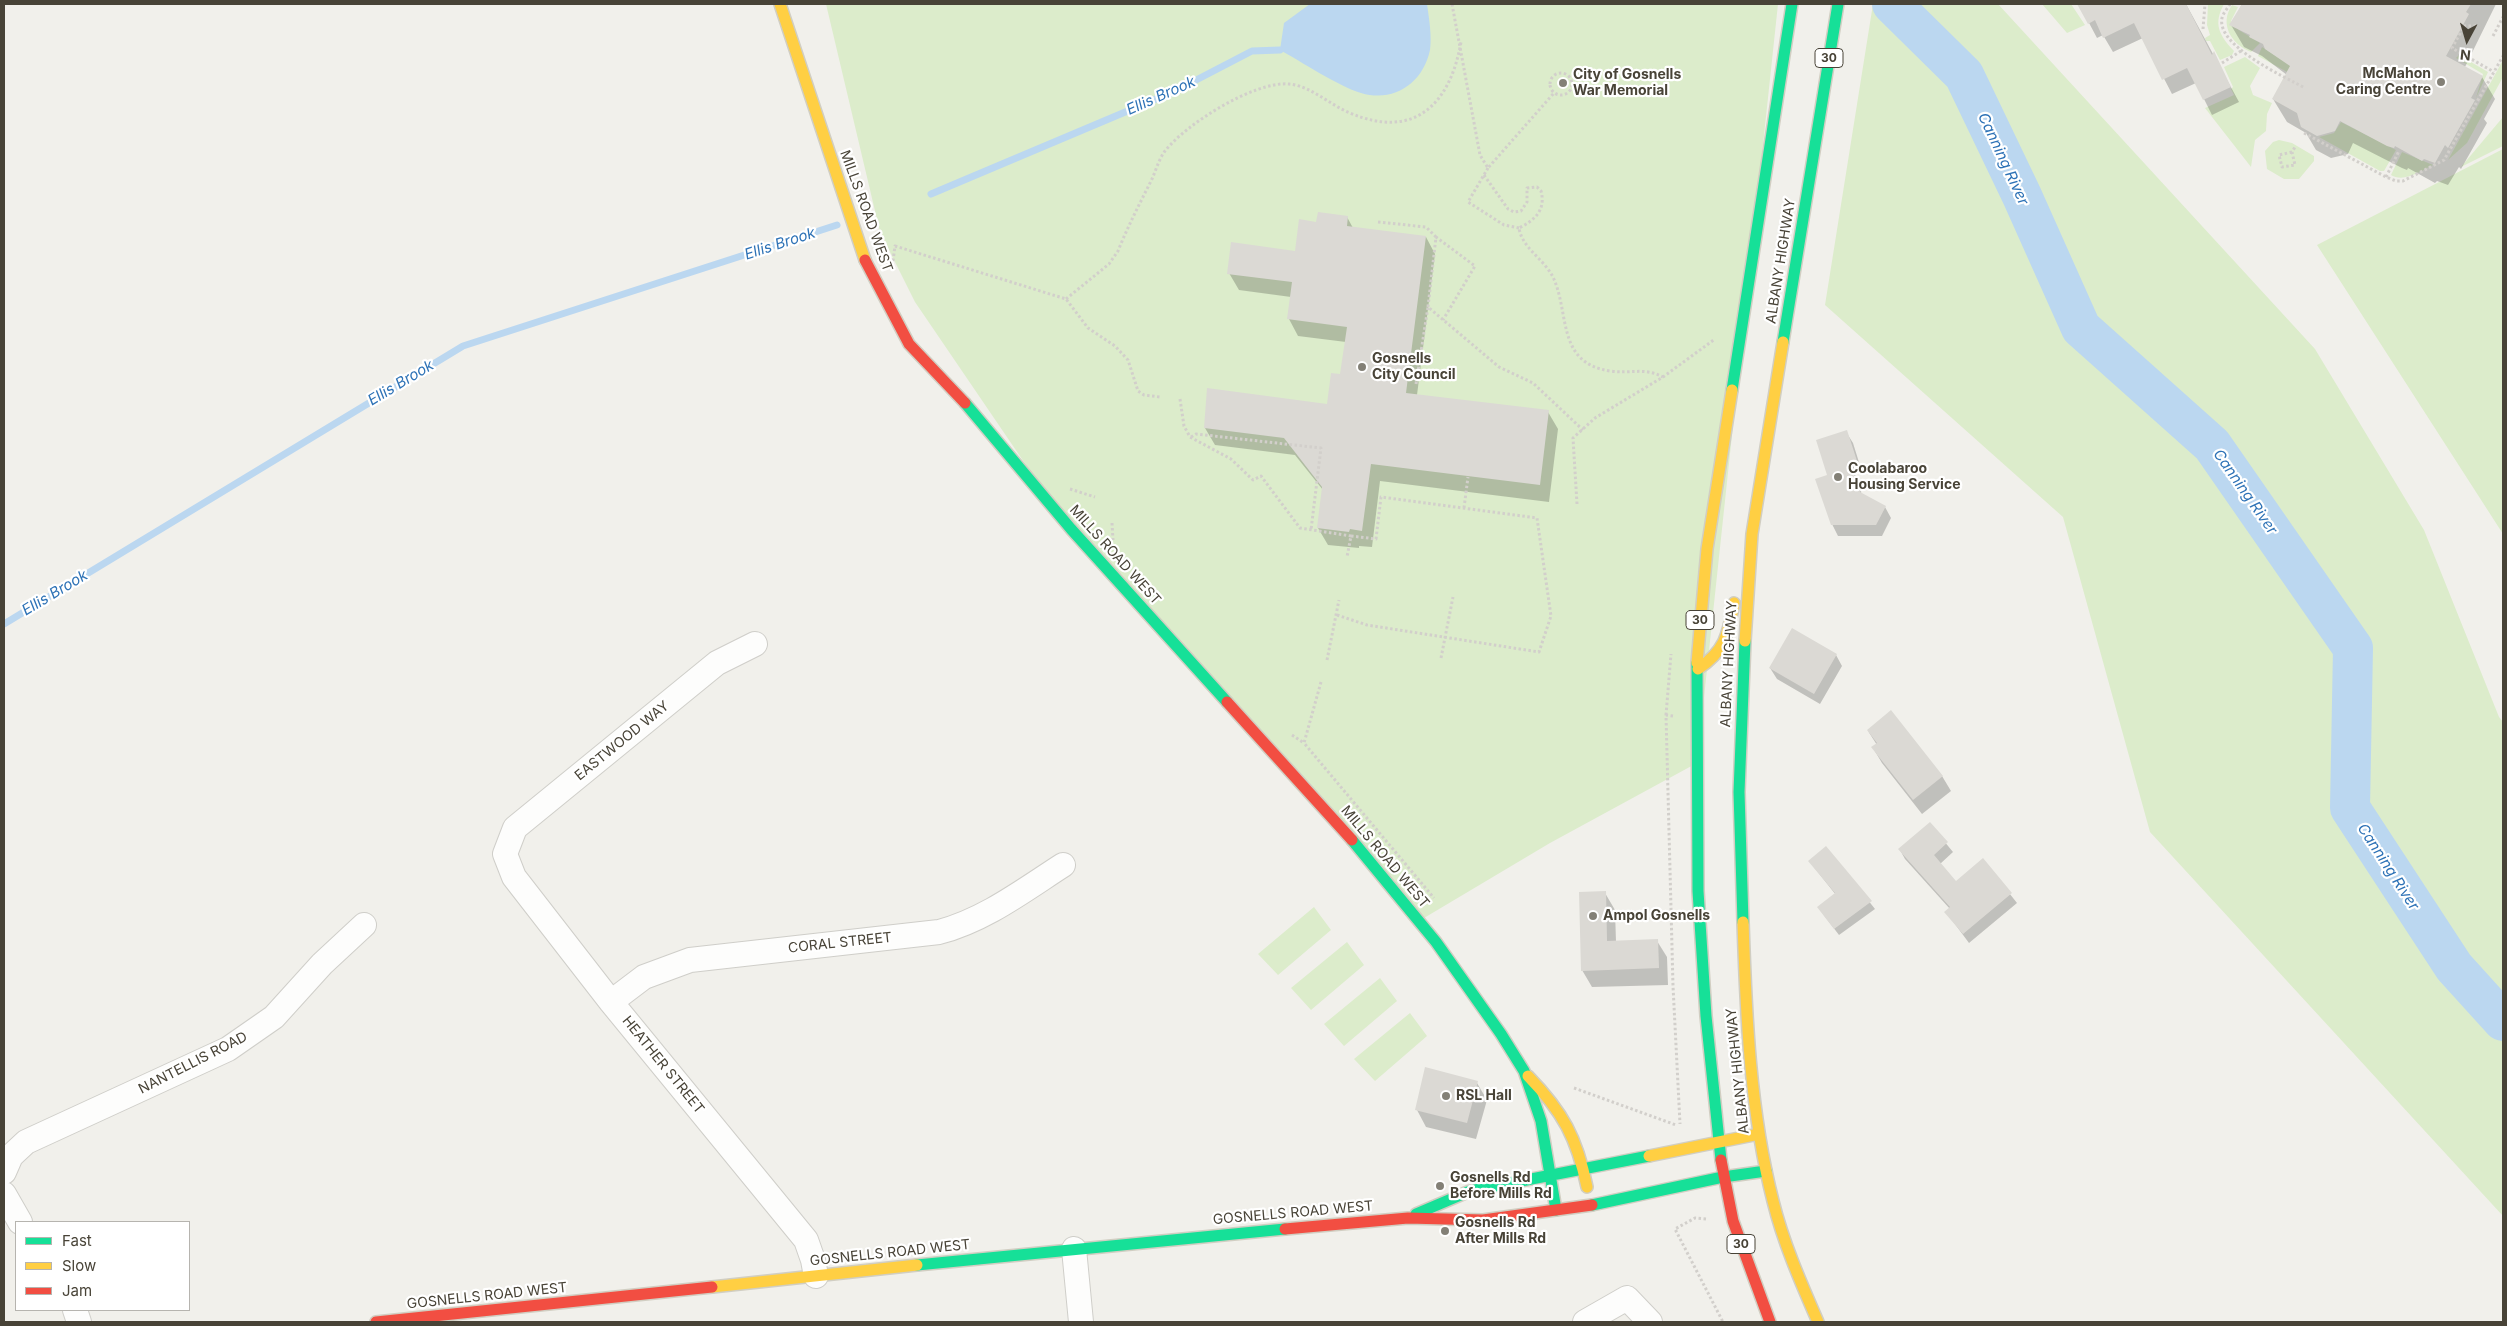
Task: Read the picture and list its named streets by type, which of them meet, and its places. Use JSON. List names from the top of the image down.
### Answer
{
  "streets": {
    "main road": [
      "30",
      "MILLS ROAD WEST",
      "ALBANY HIGHWAY",
      "GOSNELLS ROAD WEST"
    ],
    "street": [
      "EASTWOOD WAY",
      "CORAL STREET",
      "NANTELLIS ROAD",
      "HEATHER STREET"
    ]
  },
  "crossings": [
    ["MILLS ROAD WEST", "GOSNELLS ROAD WEST"],
    ["ALBANY HIGHWAY", "GOSNELLS ROAD WEST"],
    ["EASTWOOD WAY", "HEATHER STREET"],
    ["CORAL STREET", "HEATHER STREET"],
    ["HEATHER STREET", "GOSNELLS ROAD WEST"]
  ],
  "water": ["Ellis Brook", "Canning River"],
  "places": [
    "McMahon Caring Centre",
    "City of Gosnells War Memorial",
    "Gosnells City Council",
    "Coolabaroo Housing Service",
    "Ampol Gosnells",
    "RSL Hall",
    "Gosnells Rd Before Mills Rd",
    "Gosnells Rd After Mills Rd"
  ],
  "legend": ["Fast", "Slow", "Jam"],
  "north": "bottom"
}
